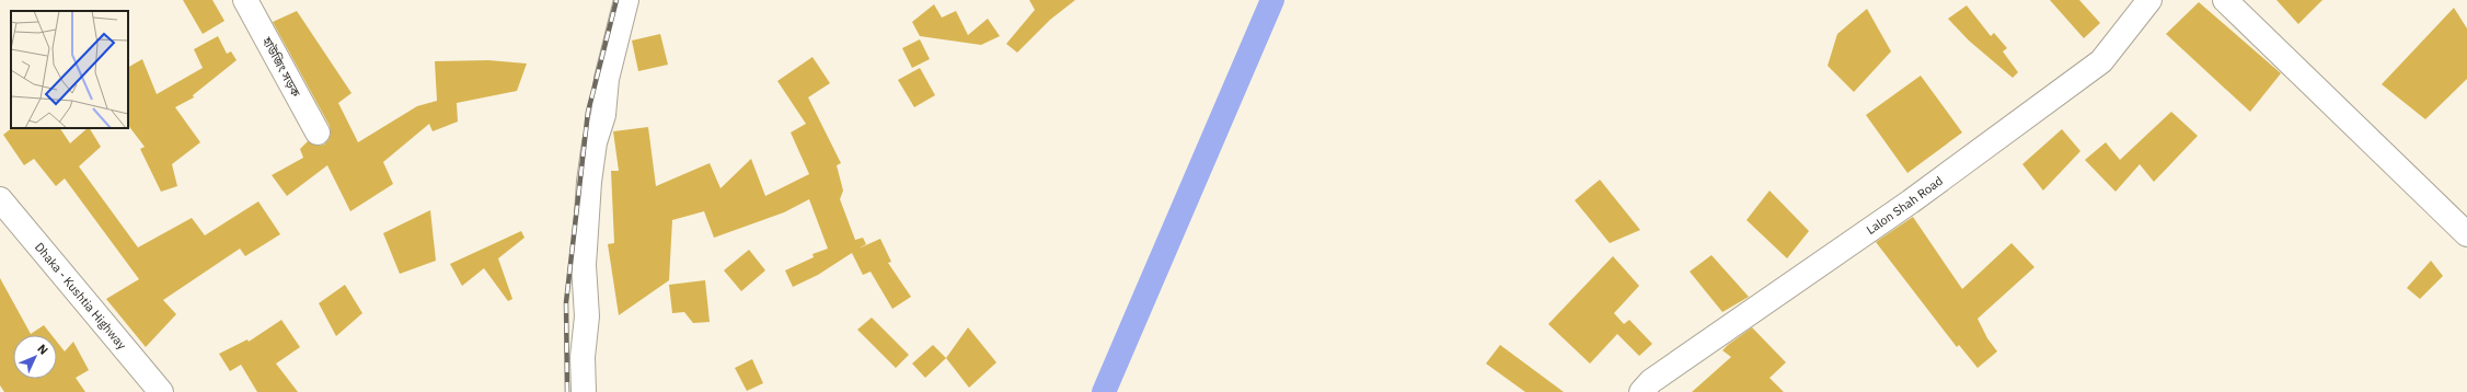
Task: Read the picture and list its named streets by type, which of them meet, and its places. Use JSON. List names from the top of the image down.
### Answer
{
  "streets": {
    "street": ["হাউজিং সড়ক", "Lalon Shah Road", "Dhaka - Kushtia Highway"]
  },
  "north": "top right"
}
